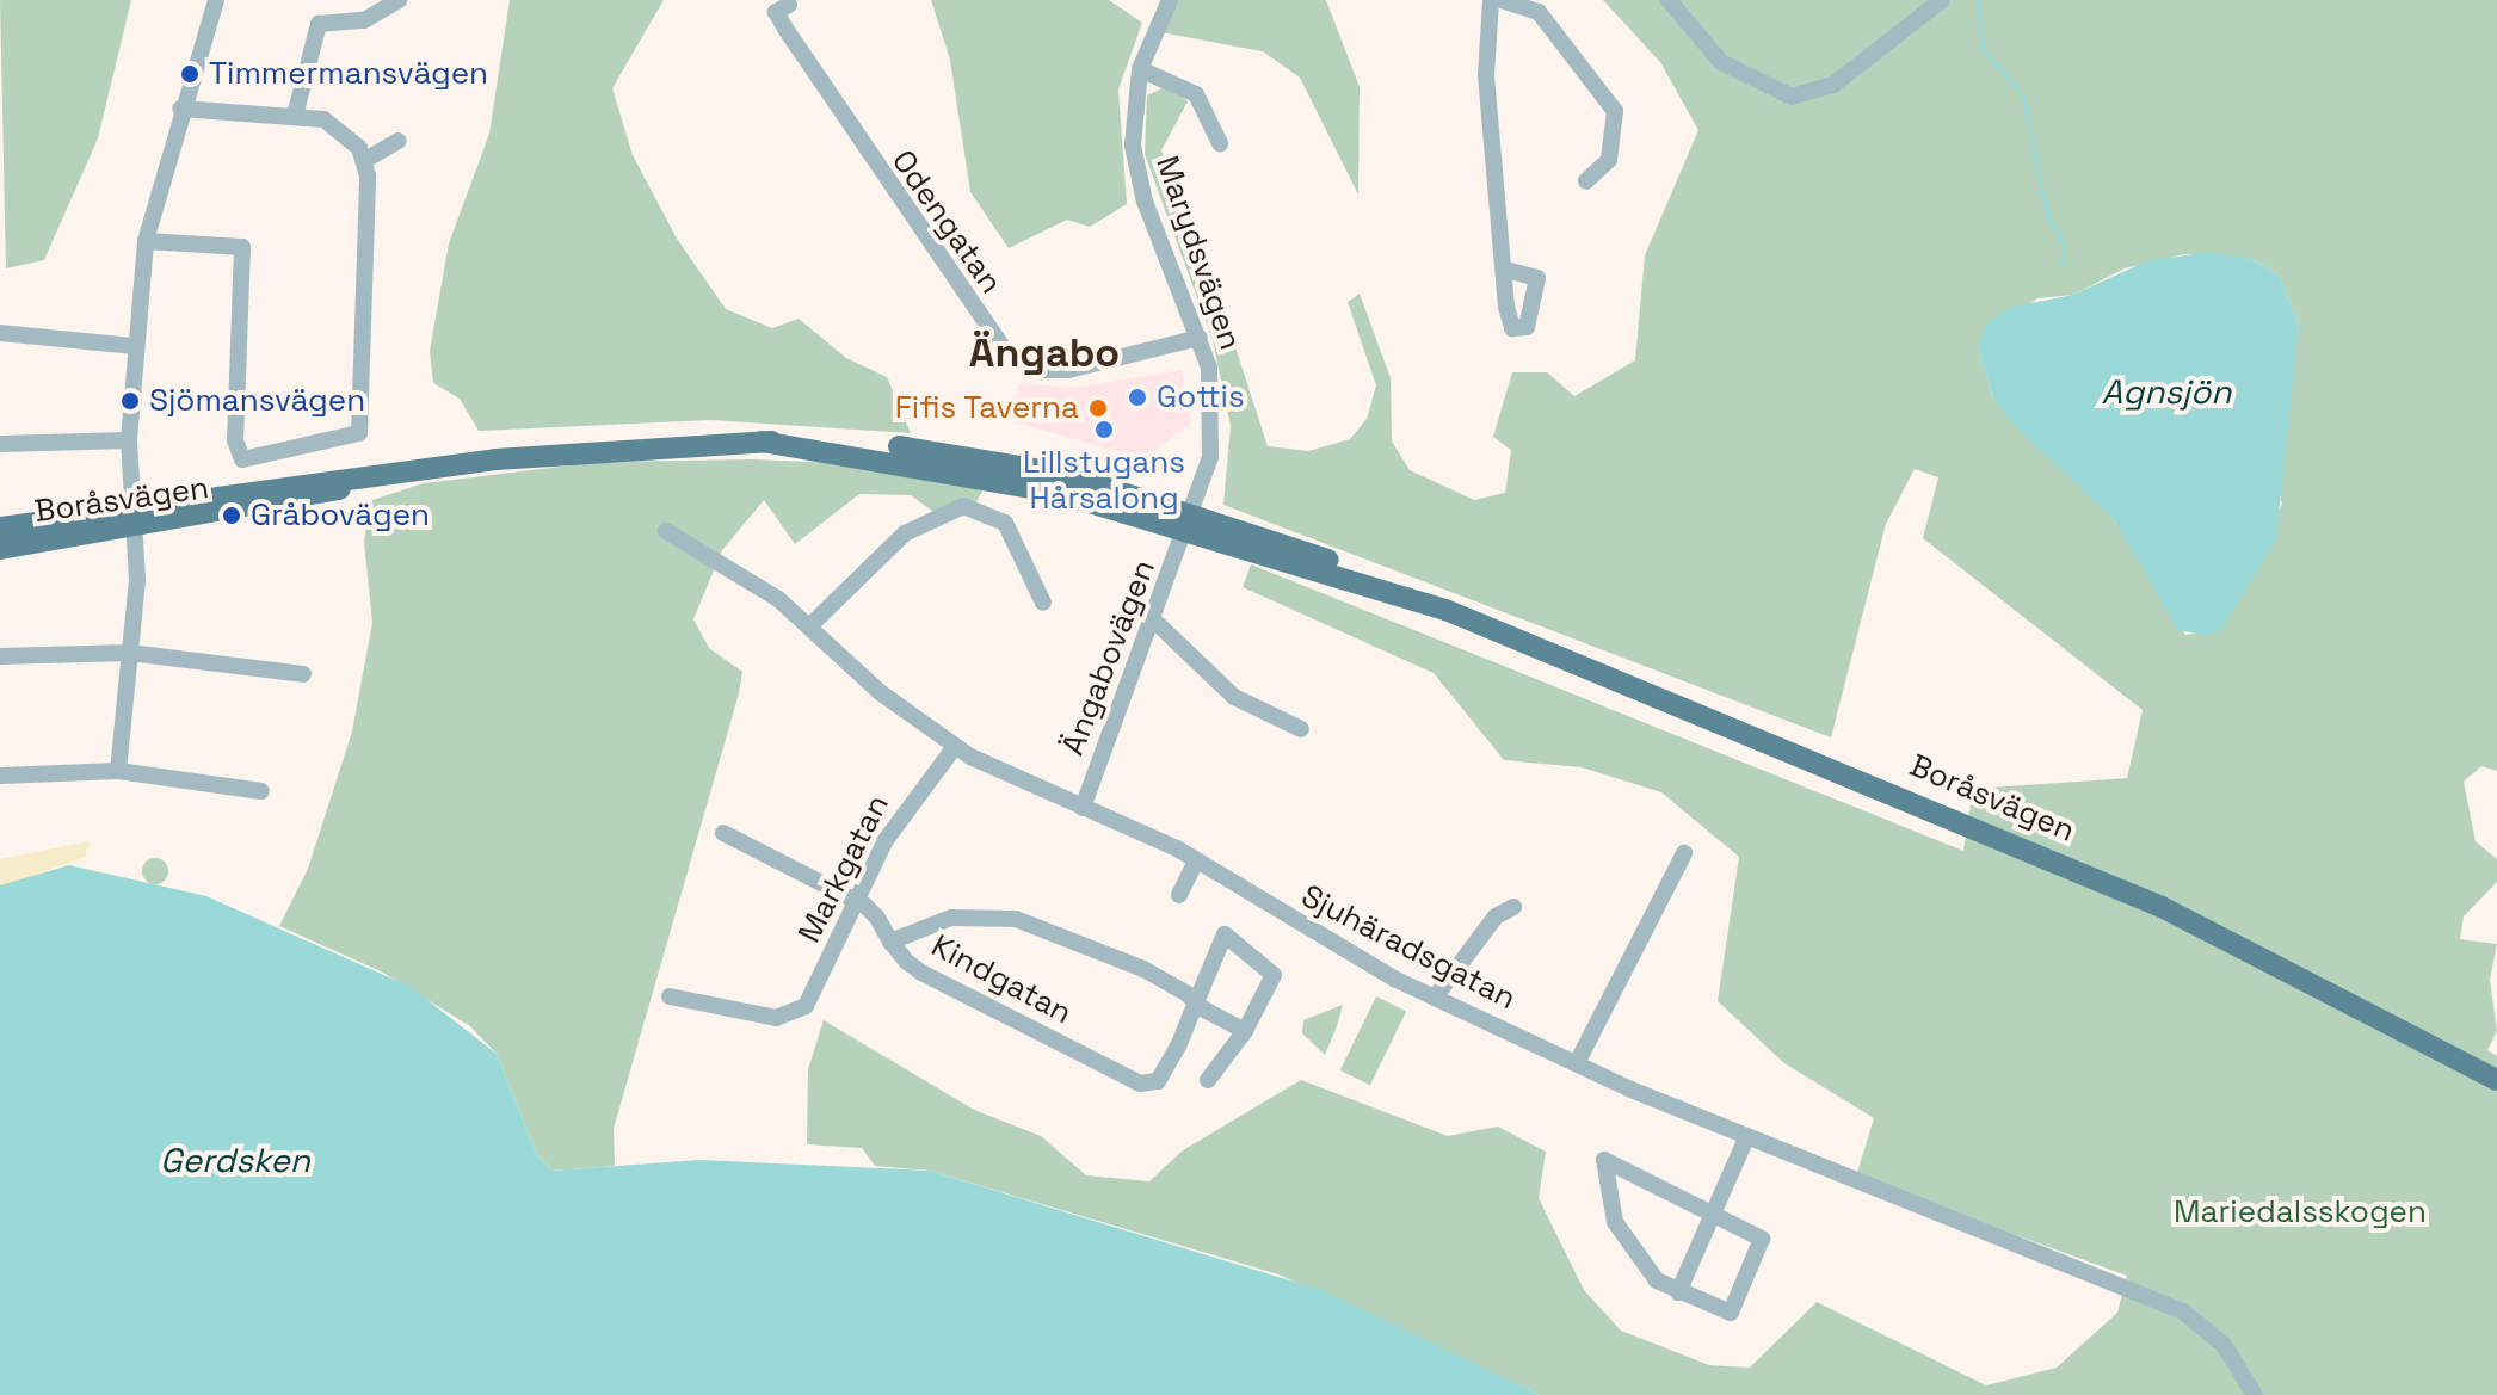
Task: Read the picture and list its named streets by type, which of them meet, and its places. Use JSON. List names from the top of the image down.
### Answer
{
  "streets": {
    "main road": ["Boråsvägen"],
    "street": [
      "Odengatan",
      "Marydsvägen",
      "Ängabovägen",
      "Markgatan",
      "Sjuhäradsgatan",
      "Kindgatan"
    ]
  },
  "crossings": [
    ["Odengatan", "Marydsvägen"],
    ["Marydsvägen", "Boråsvägen"],
    ["Marydsvägen", "Ängabovägen"],
    ["Boråsvägen", "Ängabovägen"],
    ["Ängabovägen", "Sjuhäradsgatan"],
    ["Markgatan", "Sjuhäradsgatan"],
    ["Markgatan", "Kindgatan"]
  ],
  "districts": ["Ängabo"],
  "water": ["Agnsjön", "Gerdsken"],
  "parks": ["Mariedalsskogen"],
  "places": [
    "Timmermansvägen",
    "Gottis",
    "Sjömansvägen",
    "Fifis Taverna",
    "Lillstugans Hårsalong",
    "Gråbovägen"
  ]
}
